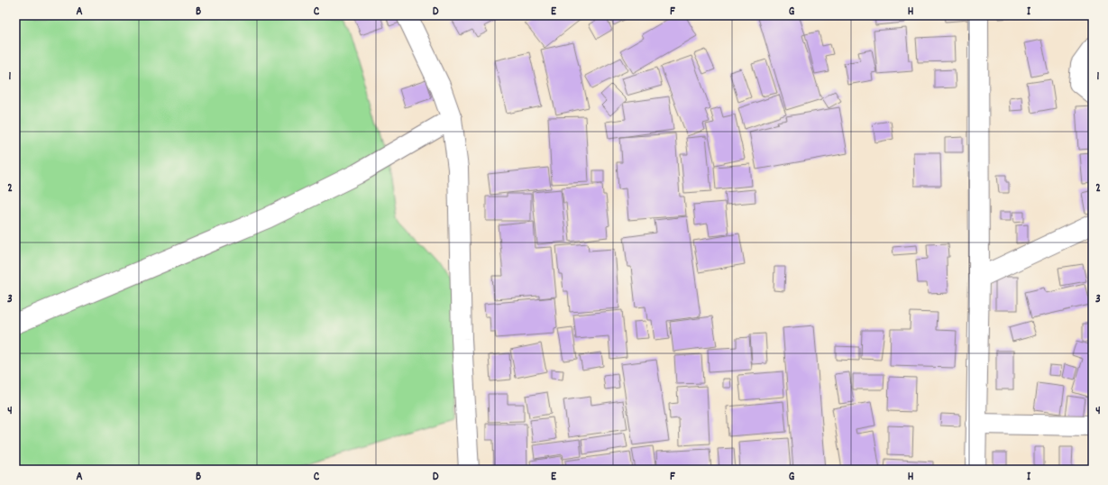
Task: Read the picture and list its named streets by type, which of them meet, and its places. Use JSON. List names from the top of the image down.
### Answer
{
  "grid": {
    "columns": [
      "A",
      "B",
      "C",
      "D",
      "E",
      "F",
      "G",
      "H",
      "I"
    ],
    "rows": [
      "1",
      "2",
      "3",
      "4"
    ]
  }
}
